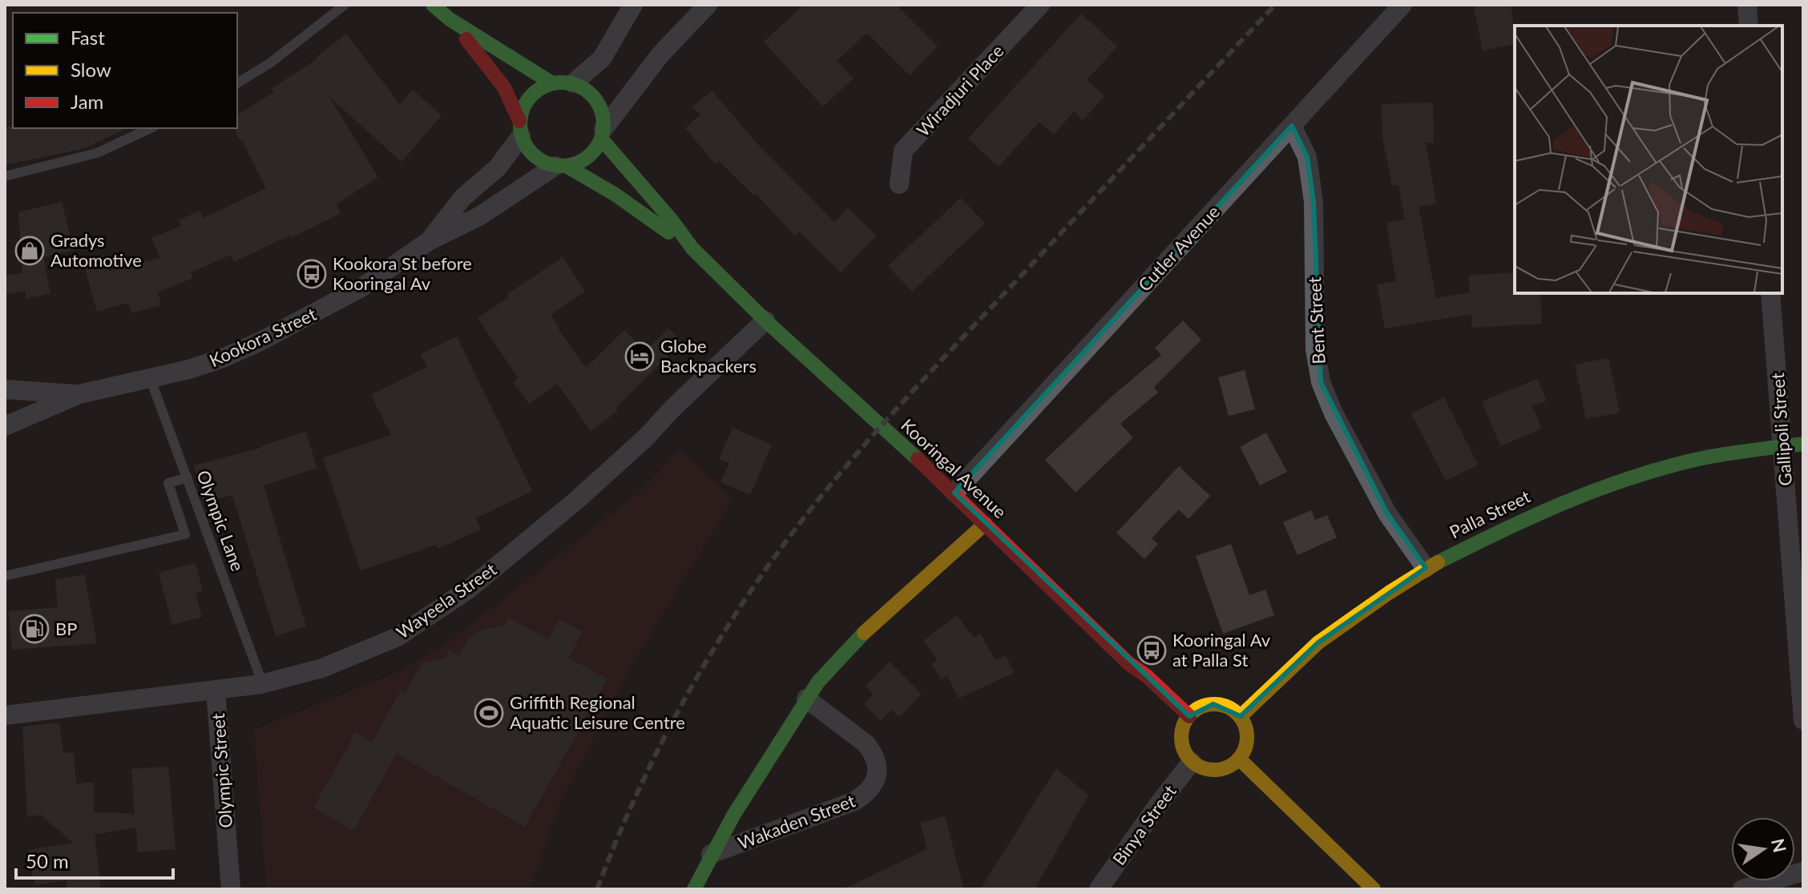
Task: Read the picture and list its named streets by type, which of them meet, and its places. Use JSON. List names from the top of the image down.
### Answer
{
  "streets": {
    "street": [
      "Wiradjuri Place",
      "Cutler Avenue",
      "Bent Street",
      "Kookora Street",
      "Gallipoli Street",
      "Kooringal Avenue",
      "Palla Street",
      "Wayeela Street",
      "Olympic Street",
      "Wakaden Street",
      "Binya Street"
    ],
    "lane": ["Olympic Lane"]
  },
  "crossings": [
    ["Cutler Avenue", "Bent Street"],
    ["Cutler Avenue", "Kooringal Avenue"],
    ["Bent Street", "Palla Street"],
    ["Kookora Street", "Kooringal Avenue"],
    ["Kookora Street", "Olympic Lane"],
    ["Gallipoli Street", "Palla Street"],
    ["Kooringal Avenue", "Palla Street"],
    ["Kooringal Avenue", "Wayeela Street"],
    ["Kooringal Avenue", "Wakaden Street"],
    ["Kooringal Avenue", "Binya Street"],
    ["Palla Street", "Binya Street"],
    ["Wayeela Street", "Olympic Street"]
  ],
  "places": {
    "shop": ["Gradys Automotive"],
    "bus stop": ["Kookora St before Kooringal Av", "Kooringal Av at Palla St"],
    "hotel": ["Globe Backpackers"],
    "fuel station": ["BP"],
    "sports": ["Griffith Regional Aquatic Leisure Centre"]
  },
  "legend": ["Fast", "Slow", "Jam"],
  "scale_bar": "50 m",
  "north": "right"
}
